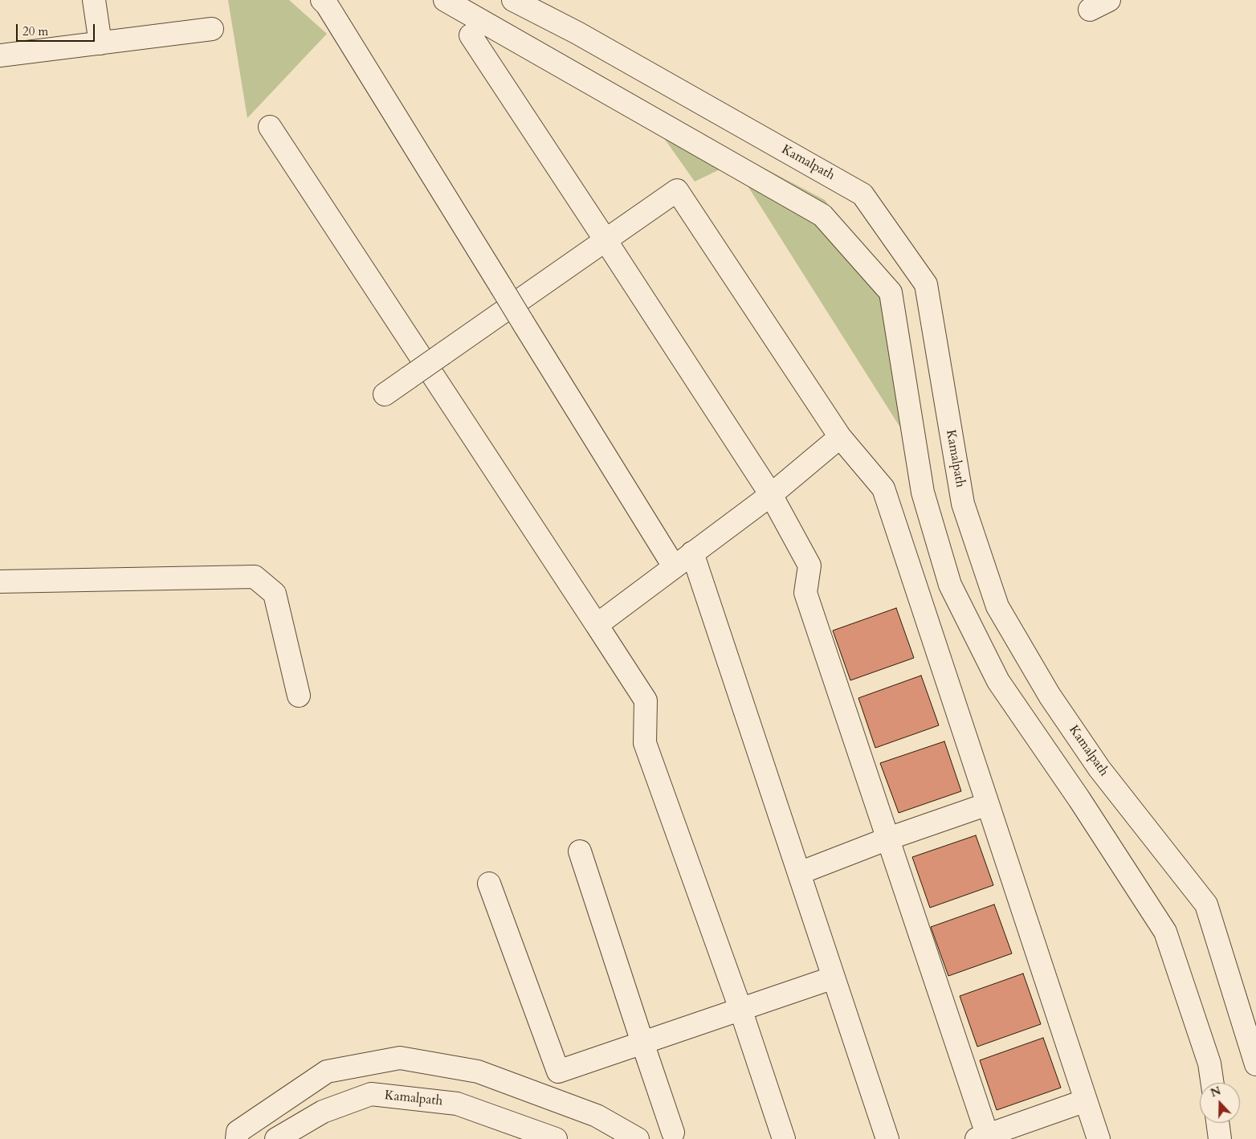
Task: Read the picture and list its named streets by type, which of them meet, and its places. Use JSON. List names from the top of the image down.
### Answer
{
  "streets": {
    "street": ["Kamalpath"]
  },
  "scale_bar": "20 m",
  "north": "top"
}
